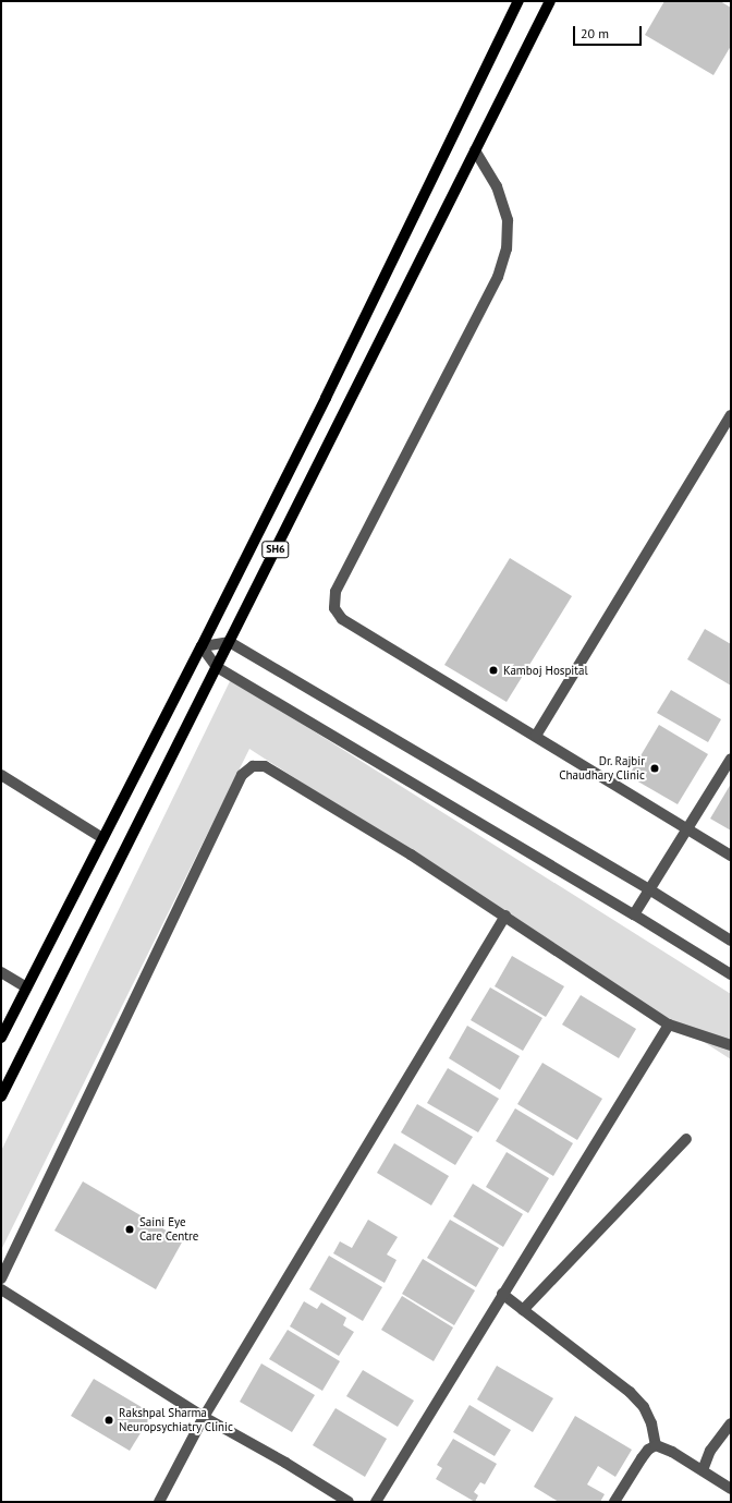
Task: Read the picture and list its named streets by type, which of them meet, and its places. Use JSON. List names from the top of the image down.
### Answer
{
  "streets": {
    "main road": ["SH6"]
  },
  "places": [
    "Kamboj Hospital",
    "Dr. Rajbir Chaudhary Clinic",
    "Saini Eye Care Centre",
    "Rakshpal Sharma Neuropsychiatry Clinic"
  ],
  "scale_bar": "20 m"
}
